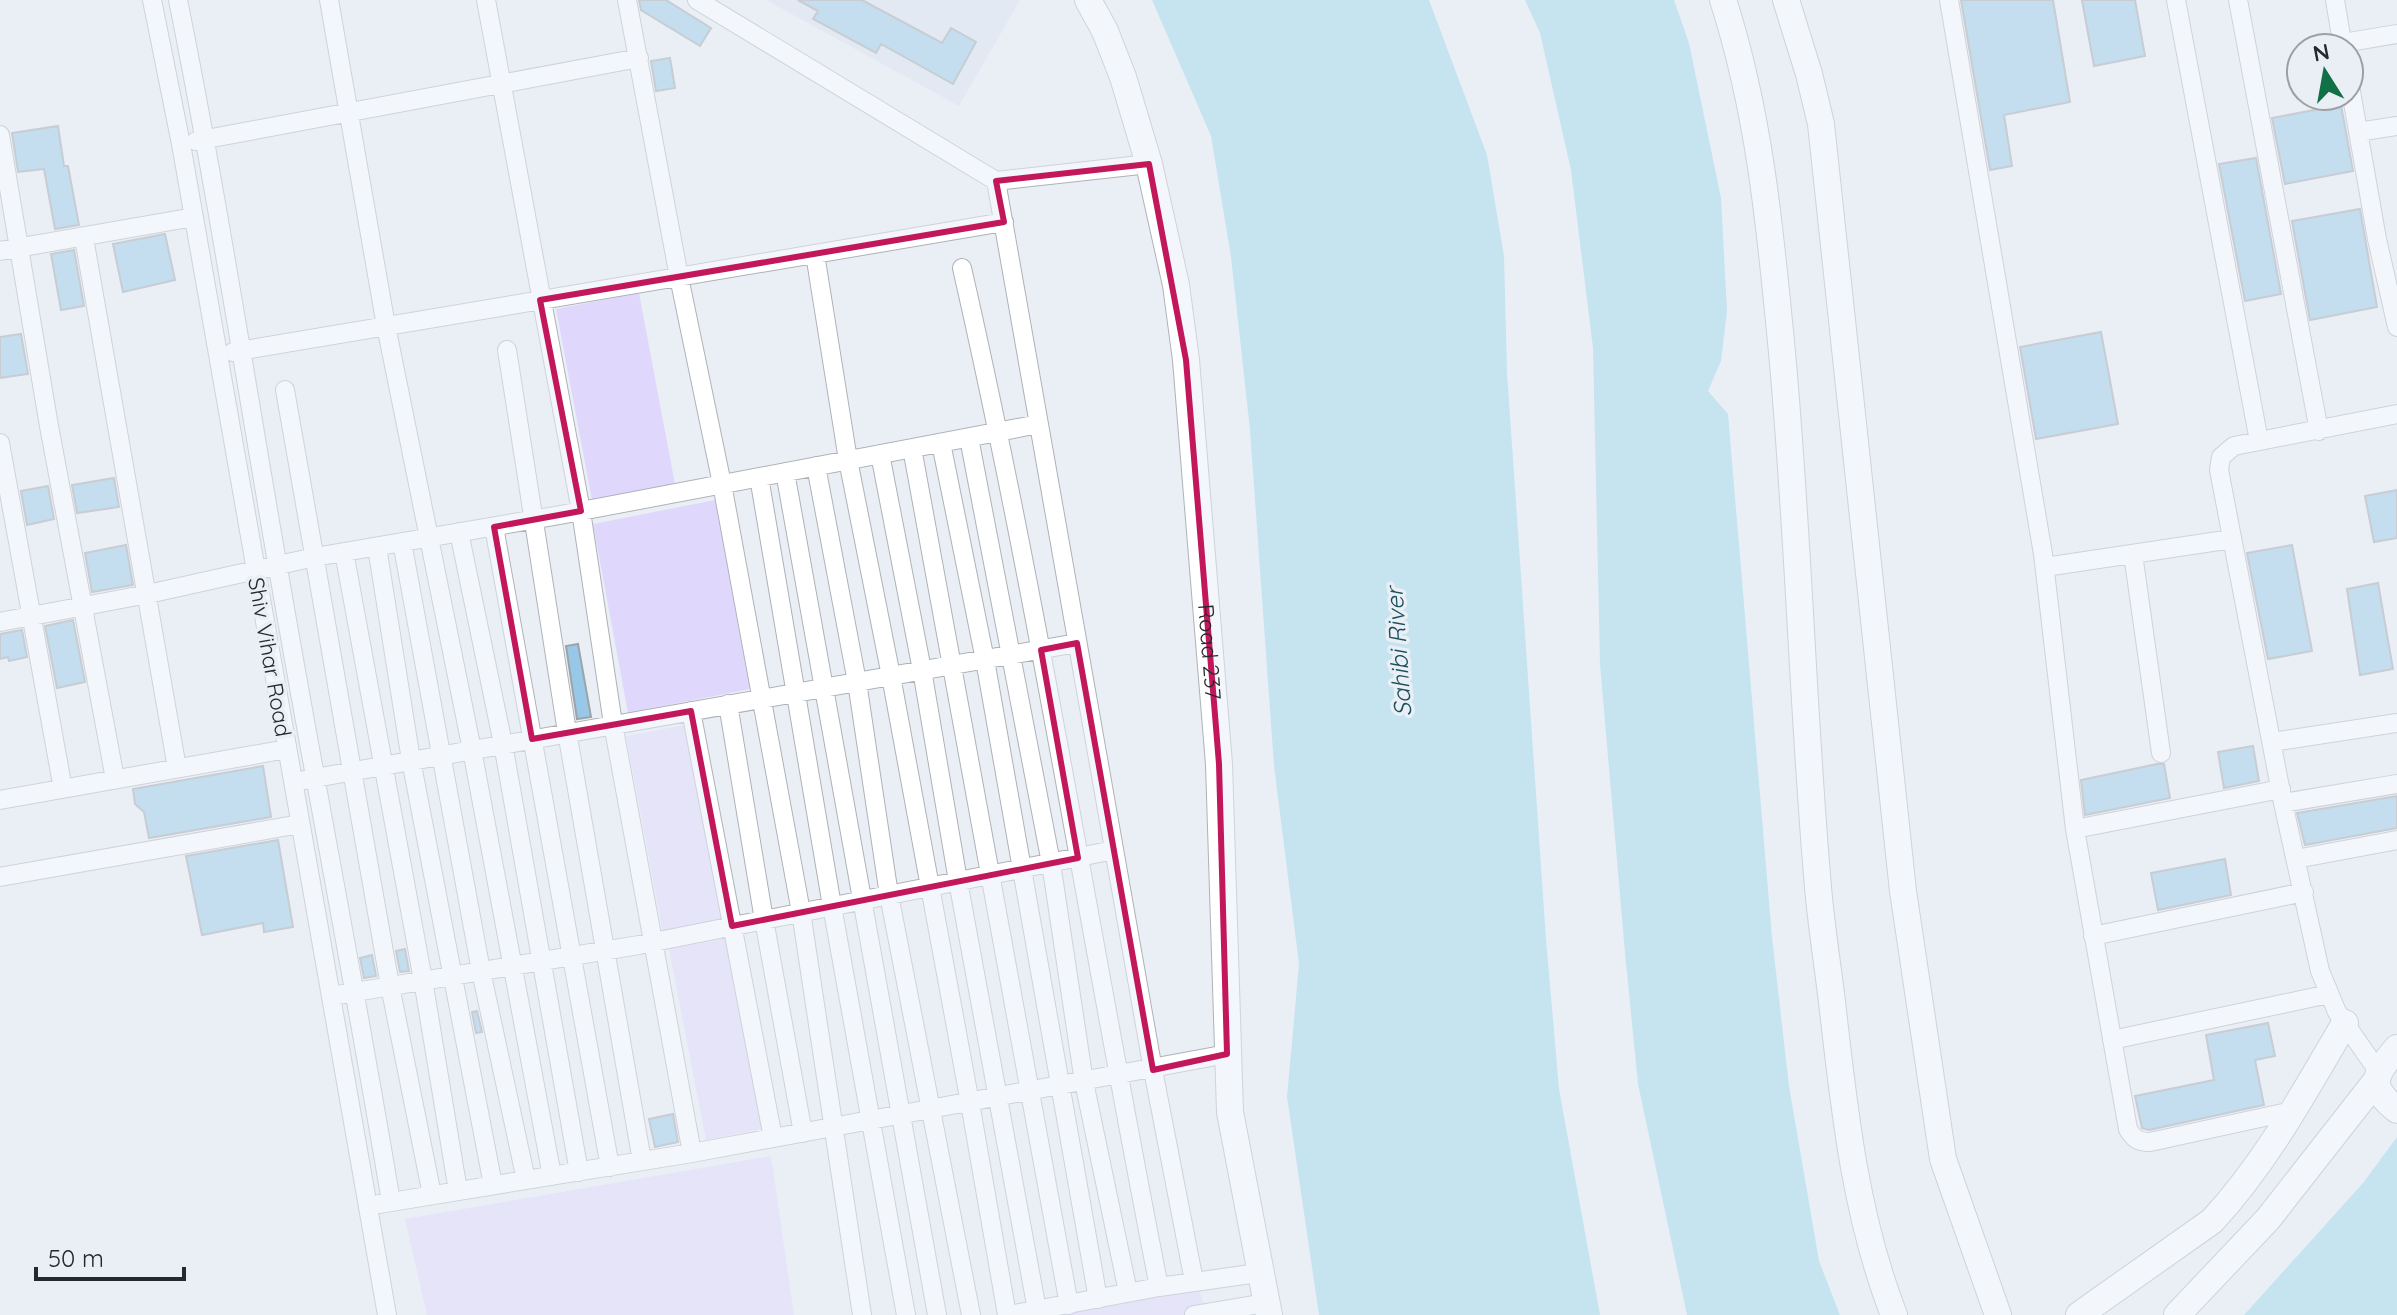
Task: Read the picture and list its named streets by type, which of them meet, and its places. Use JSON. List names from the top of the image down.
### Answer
{
  "streets": {
    "street": ["Road 237", "Shiv Vihar Road"]
  },
  "water": ["Sahibi River"],
  "scale_bar": "50 m",
  "north": "top"
}
